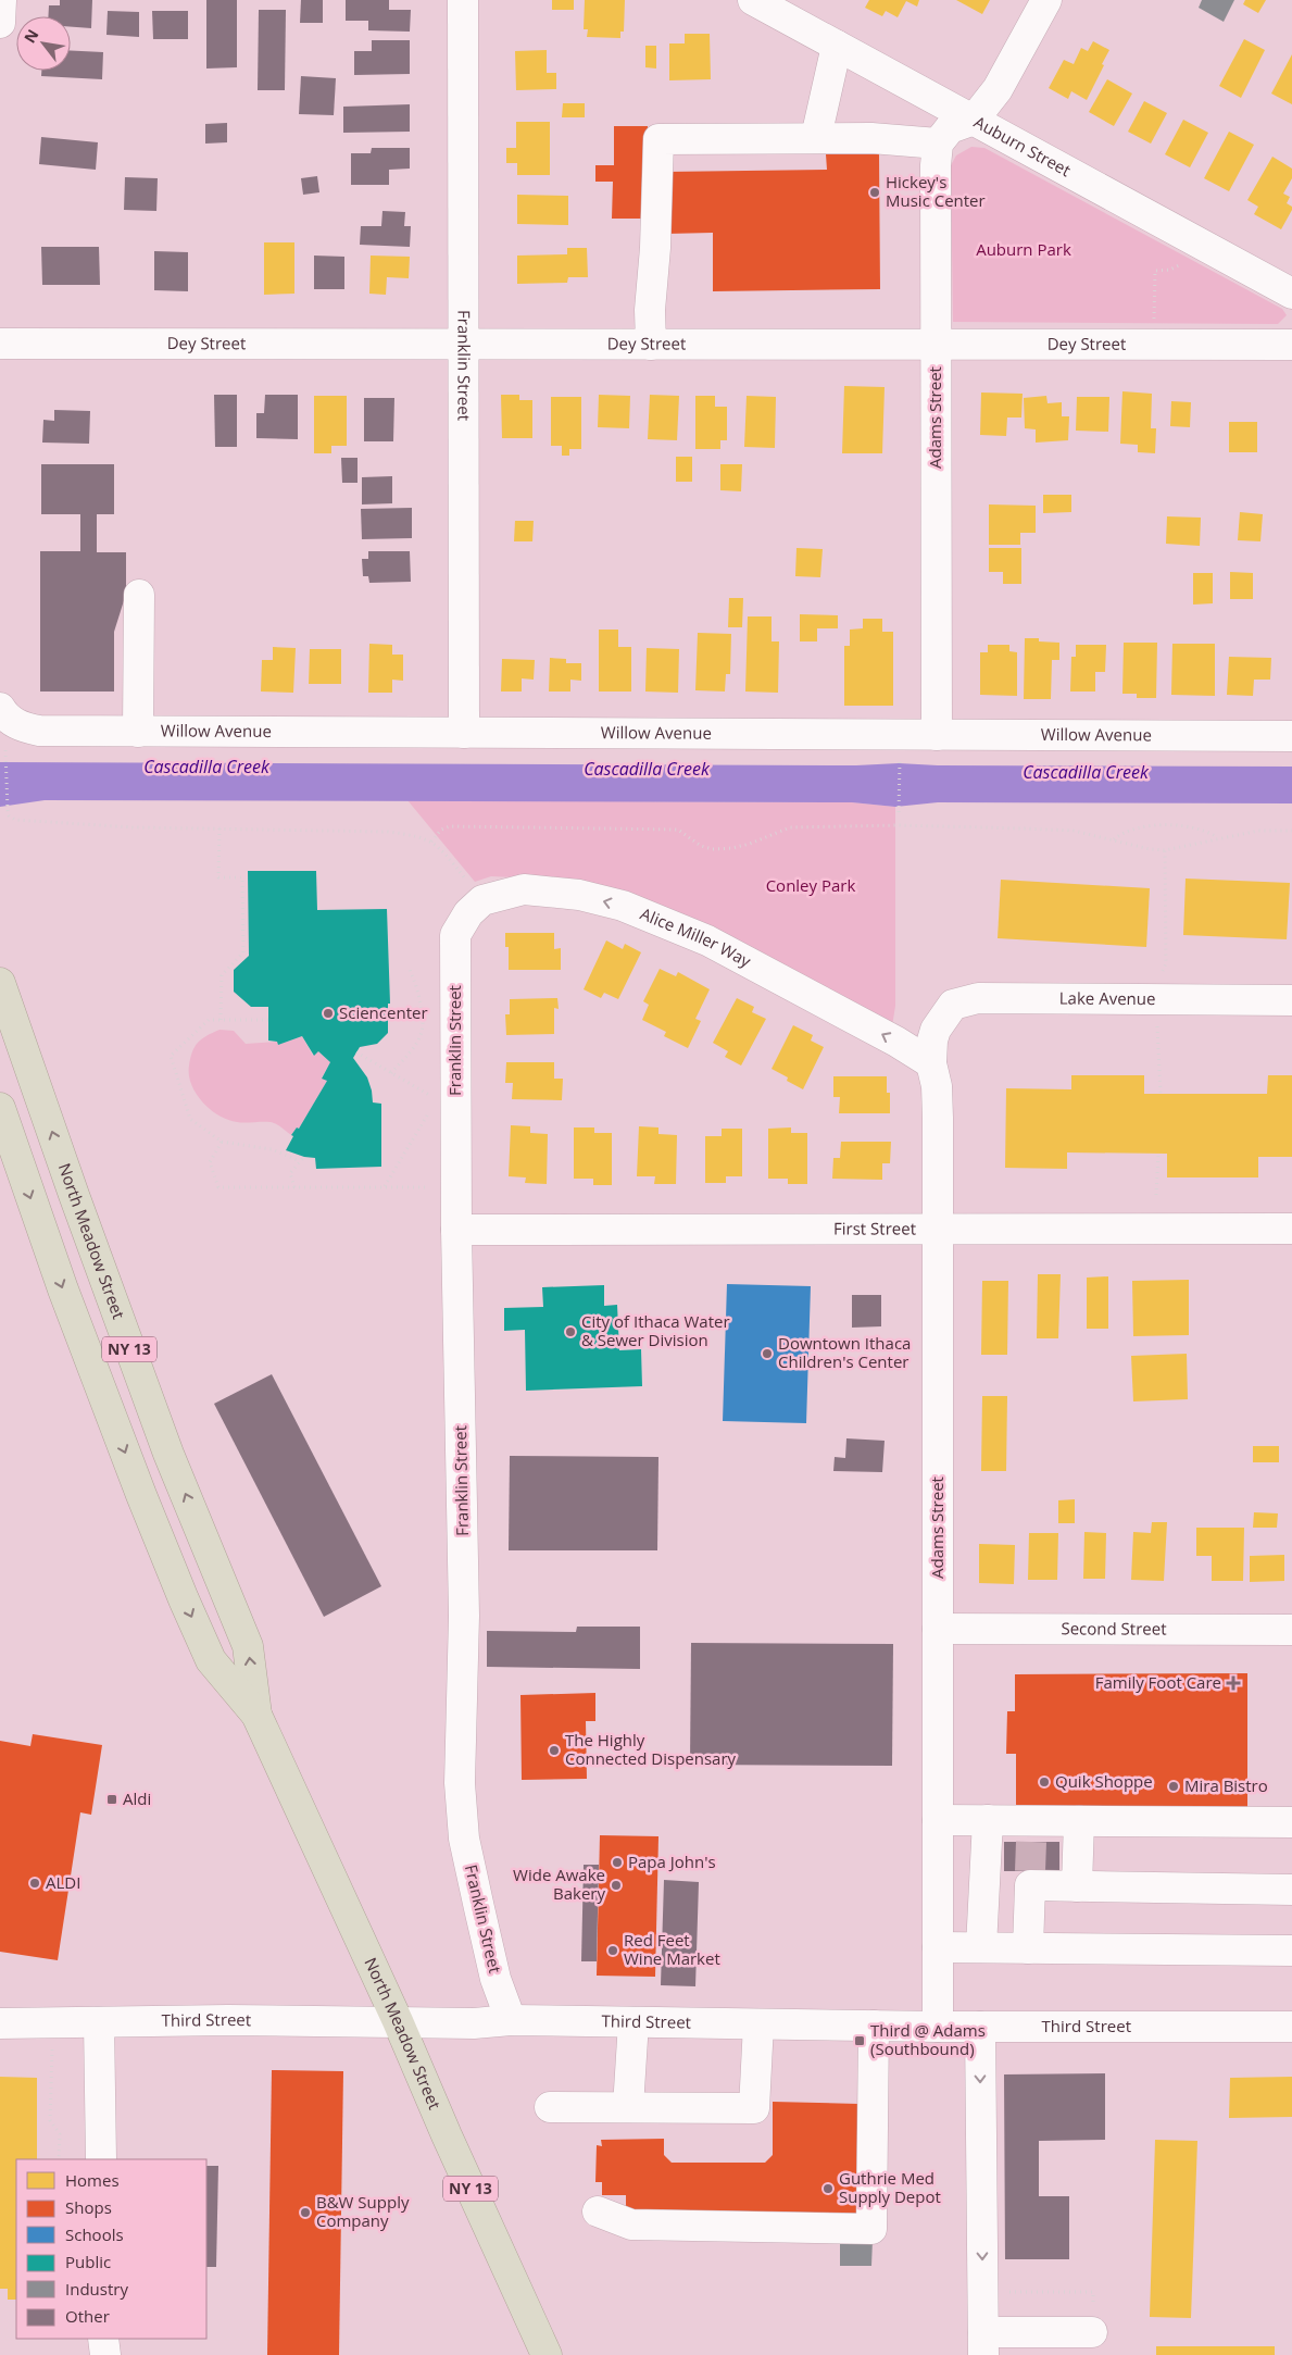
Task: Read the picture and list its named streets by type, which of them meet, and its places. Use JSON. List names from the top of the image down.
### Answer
{
  "streets": {
    "highway": ["North Meadow Street", "NY 13"],
    "street": [
      "Auburn Street",
      "Dey Street",
      "Franklin Street",
      "Adams Street",
      "Willow Avenue",
      "Alice Miller Way",
      "Lake Avenue",
      "First Street",
      "Second Street",
      "Third Street"
    ]
  },
  "crossings": [
    ["Dey Street", "Franklin Street"],
    ["Dey Street", "Adams Street"],
    ["Franklin Street", "Willow Avenue"],
    ["Franklin Street", "Alice Miller Way"],
    ["Franklin Street", "First Street"],
    ["Franklin Street", "Third Street"],
    ["Adams Street", "Willow Avenue"],
    ["Adams Street", "Alice Miller Way"],
    ["Adams Street", "Lake Avenue"],
    ["Adams Street", "First Street"],
    ["Adams Street", "Second Street"],
    ["Adams Street", "Third Street"],
    ["North Meadow Street", "Third Street"]
  ],
  "one_way": ["Alice Miller Way"],
  "water": ["Cascadilla Creek"],
  "parks": ["Auburn Park", "Conley Park"],
  "places": {
    "other": [
      "Hickey's Music Center",
      "Sciencenter",
      "City of Ithaca Water & Sewer Division",
      "Downtown Ithaca Children's Center",
      "The Highly Connected Dispensary",
      "Quik Shoppe",
      "Mira Bistro",
      "Papa John's",
      "ALDI",
      "Wide Awake Bakery",
      "Red Feet Wine Market",
      "Guthrie Med Supply Depot",
      "B&W Supply Company"
    ],
    "health": ["Family Foot Care"],
    "transit": ["Aldi", "Third @ Adams (Southbound)"]
  },
  "legend": [
    "Homes",
    "Shops",
    "Schools",
    "Public",
    "Industry",
    "Other"
  ],
  "north": "top left"
}
